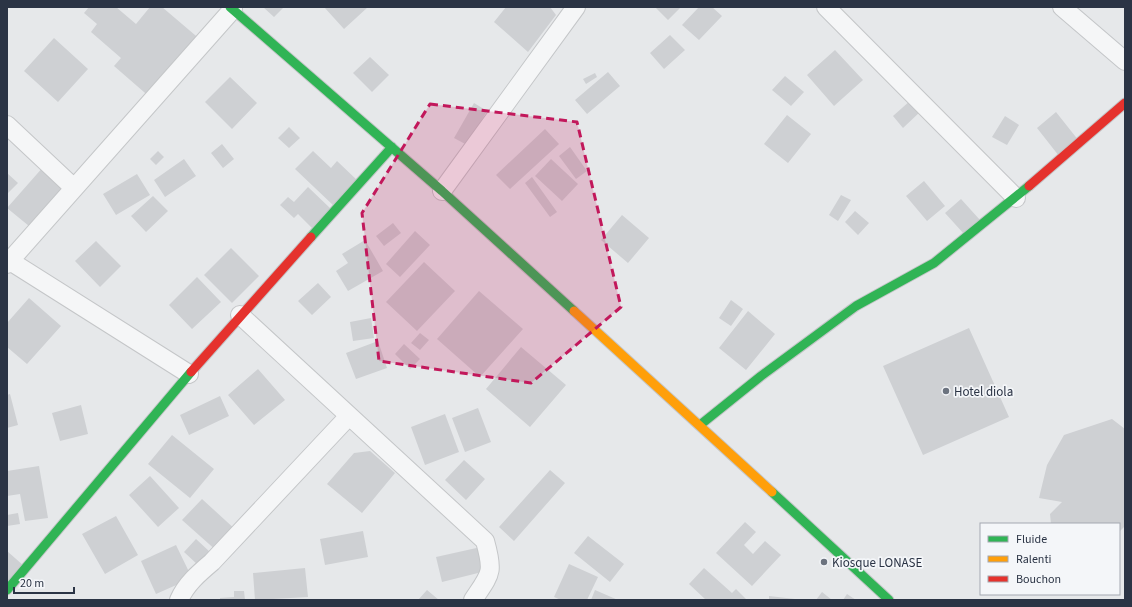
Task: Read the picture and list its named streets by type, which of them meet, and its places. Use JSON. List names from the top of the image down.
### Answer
{
  "places": ["Hotel diola", "Kiosque LONASE"],
  "legend": ["Fluide", "Ralenti", "Bouchon"],
  "scale_bar": "20 m"
}
